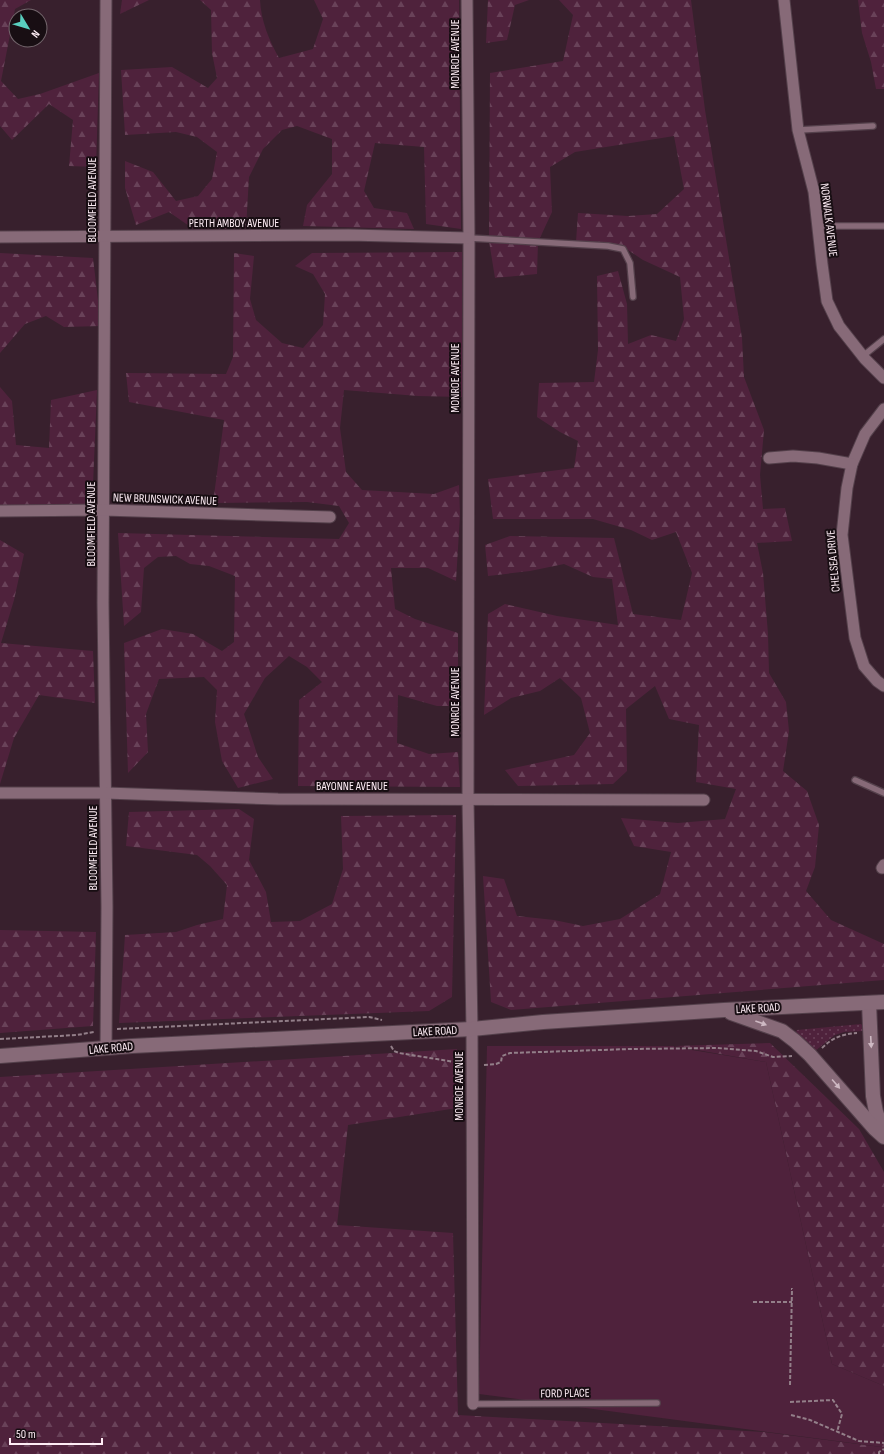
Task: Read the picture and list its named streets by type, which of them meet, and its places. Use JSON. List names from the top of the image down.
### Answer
{
  "streets": {
    "street": [
      "MONROE AVENUE",
      "BLOOMFIELD AVENUE",
      "NORWALK AVENUE",
      "PERTH AMBOY AVENUE",
      "NEW BRUNSWICK AVENUE",
      "CHELSEA DRIVE",
      "BAYONNE AVENUE",
      "LAKE ROAD"
    ],
    "lane": ["FORD PLACE"]
  },
  "crossings": [
    ["MONROE AVENUE", "PERTH AMBOY AVENUE"],
    ["MONROE AVENUE", "BAYONNE AVENUE"],
    ["MONROE AVENUE", "LAKE ROAD"],
    ["MONROE AVENUE", "FORD PLACE"],
    ["BLOOMFIELD AVENUE", "PERTH AMBOY AVENUE"],
    ["BLOOMFIELD AVENUE", "NEW BRUNSWICK AVENUE"],
    ["BLOOMFIELD AVENUE", "BAYONNE AVENUE"],
    ["BLOOMFIELD AVENUE", "LAKE ROAD"]
  ],
  "scale_bar": "50 m",
  "north": "bottom right"
}
